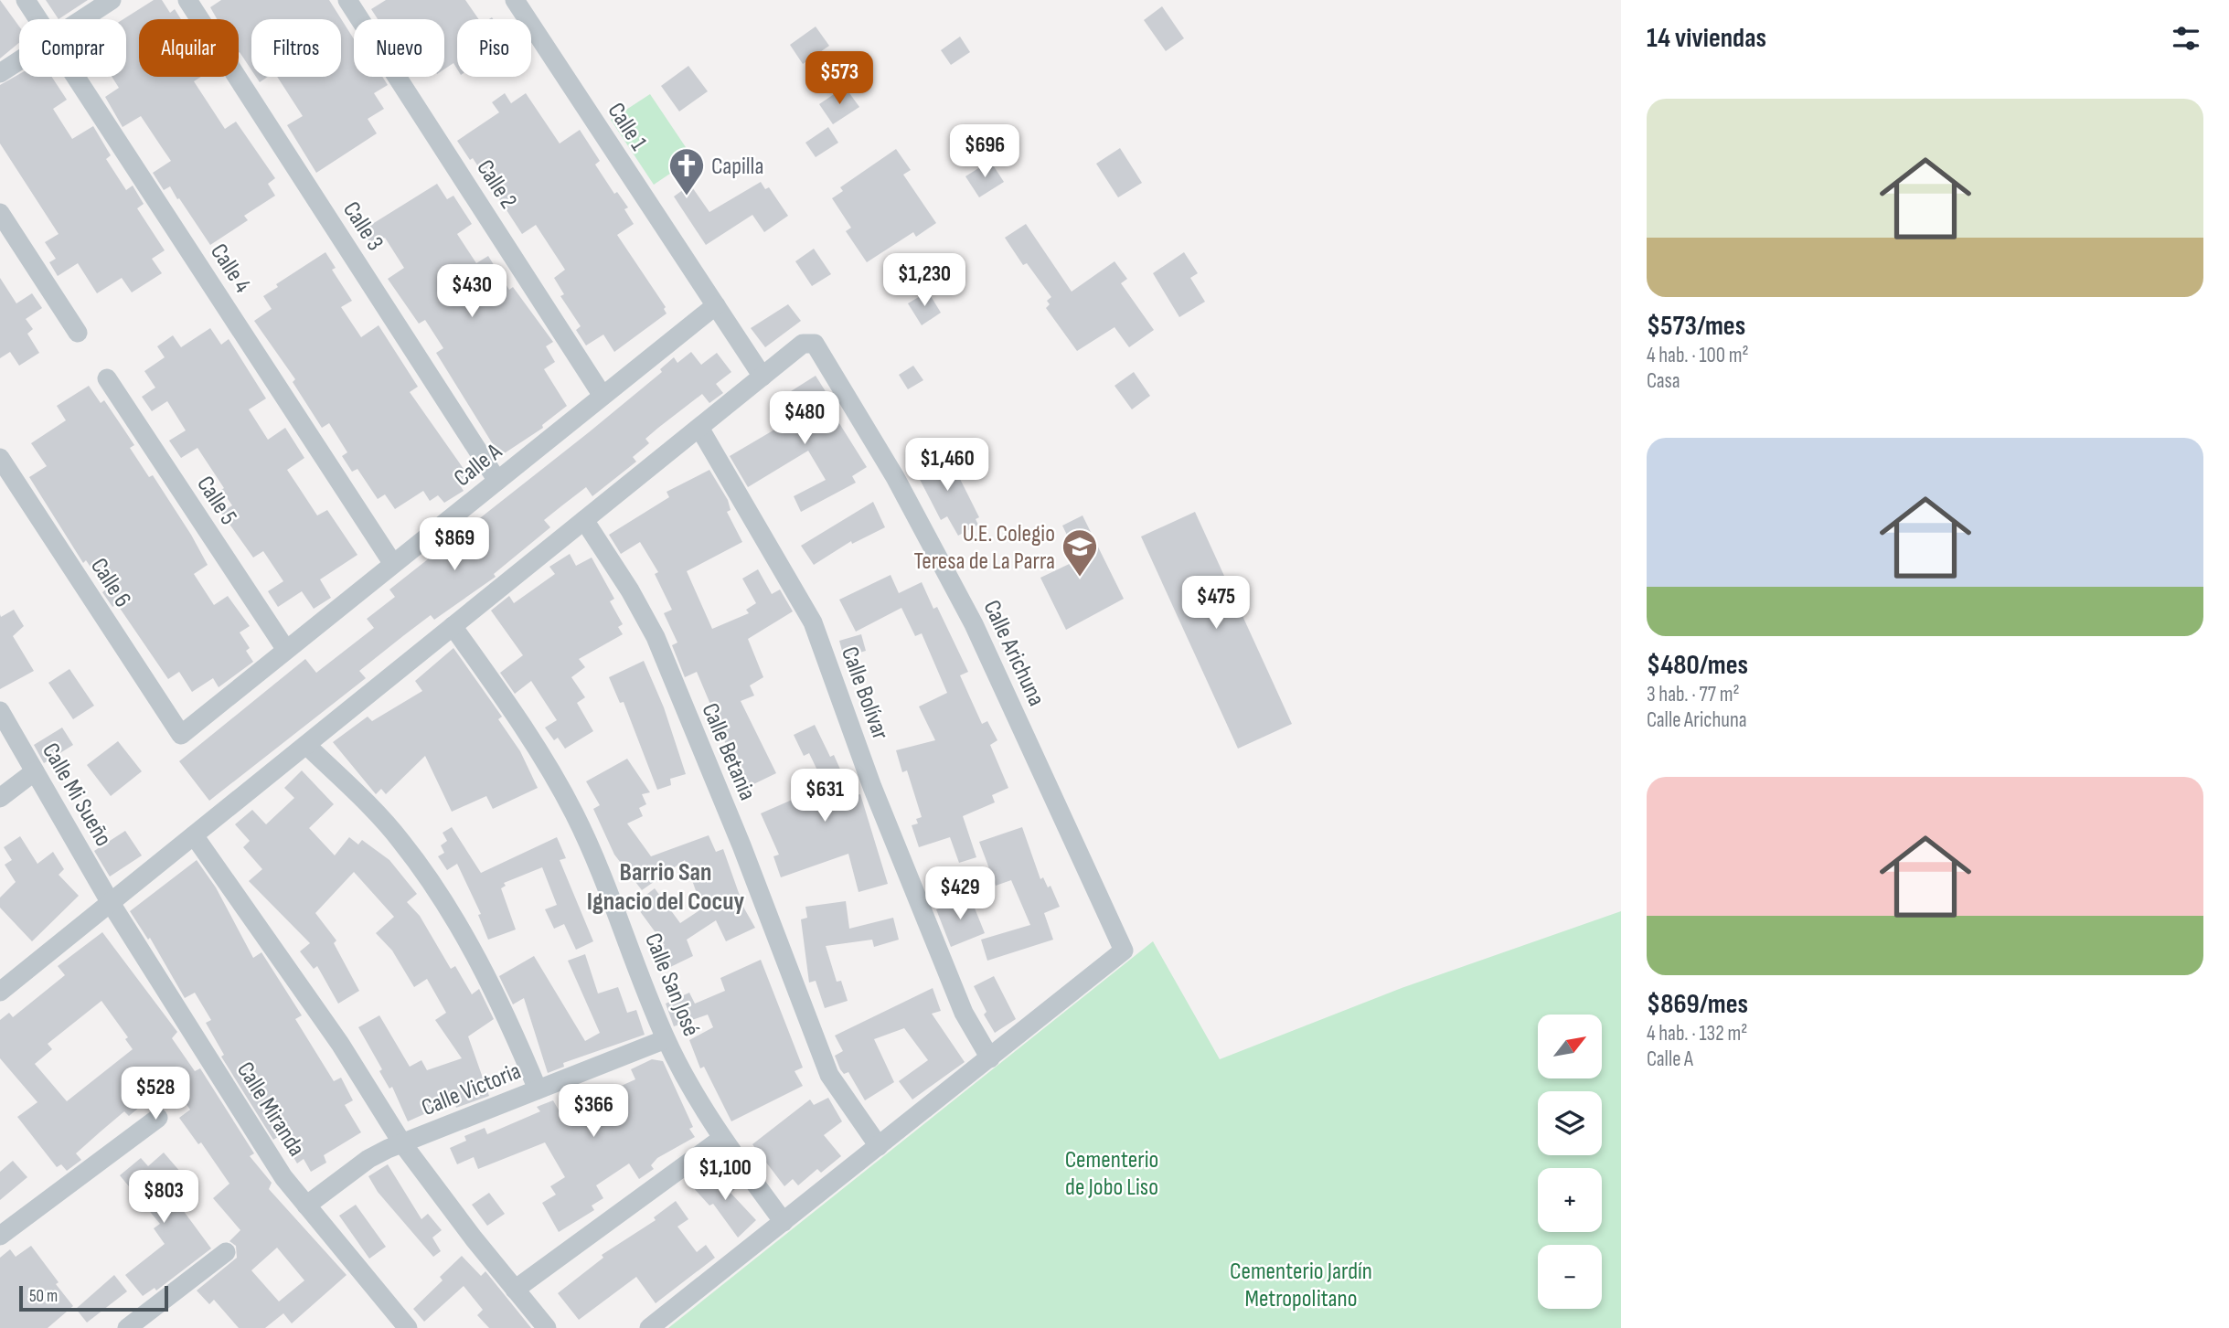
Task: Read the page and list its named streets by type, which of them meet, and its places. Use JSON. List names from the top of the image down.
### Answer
{
  "streets": {
    "street": [
      "Calle 1",
      "Calle 2",
      "Calle 3",
      "Calle 4",
      "Calle A",
      "Calle 5",
      "Calle 6",
      "Calle Arichuna",
      "Calle Bolívar",
      "Calle Betania",
      "Calle Mi Sueño",
      "Calle San José",
      "Calle Victoria",
      "Calle Miranda"
    ]
  },
  "crossings": [
    ["Calle 1", "Calle A"],
    ["Calle 1", "Calle Arichuna"],
    ["Calle 2", "Calle A"],
    ["Calle 3", "Calle A"],
    ["Calle 4", "Calle A"],
    ["Calle A", "Calle 5"],
    ["Calle A", "Calle 6"],
    ["Calle Arichuna", "Calle Bolívar"],
    ["Calle Mi Sueño", "Calle Miranda"],
    ["Calle San José", "Calle Victoria"],
    ["Calle Victoria", "Calle Miranda"]
  ],
  "districts": ["Barrio San Ignacio del Cocuy"],
  "parks": ["Cementerio de Jobo Liso", "Cementerio Jardín Metropolitano"],
  "places": {
    "church": ["Capilla"],
    "school or university": ["U.E. Colegio Teresa de La Parra"]
  },
  "scale_bar": "50 m",
  "north": "top right",
  "page": {
    "heading": "14 viviendas",
    "chip": [
      "Comprar",
      "Alquilar",
      "Filtros",
      "Nuevo",
      "Piso"
    ],
    "price": [
      "$573",
      "$696",
      "$1,230",
      "$430",
      "$480",
      "$1,460",
      "$869",
      "$475",
      "$631",
      "$429",
      "$528",
      "$366",
      "$1,100",
      "$803"
    ],
    "list": [
      {
        "name": "$573/mes",
        "note": "4 hab. · 100 m² · Casa"
      },
      {
        "name": "$480/mes",
        "note": "3 hab. · 77 m² · Calle Arichuna"
      },
      {
        "name": "$869/mes",
        "note": "4 hab. · 132 m² · Calle A"
      }
    ],
    "map_buttons": ["+", "−"],
    "scale": "50 m"
  }
}
